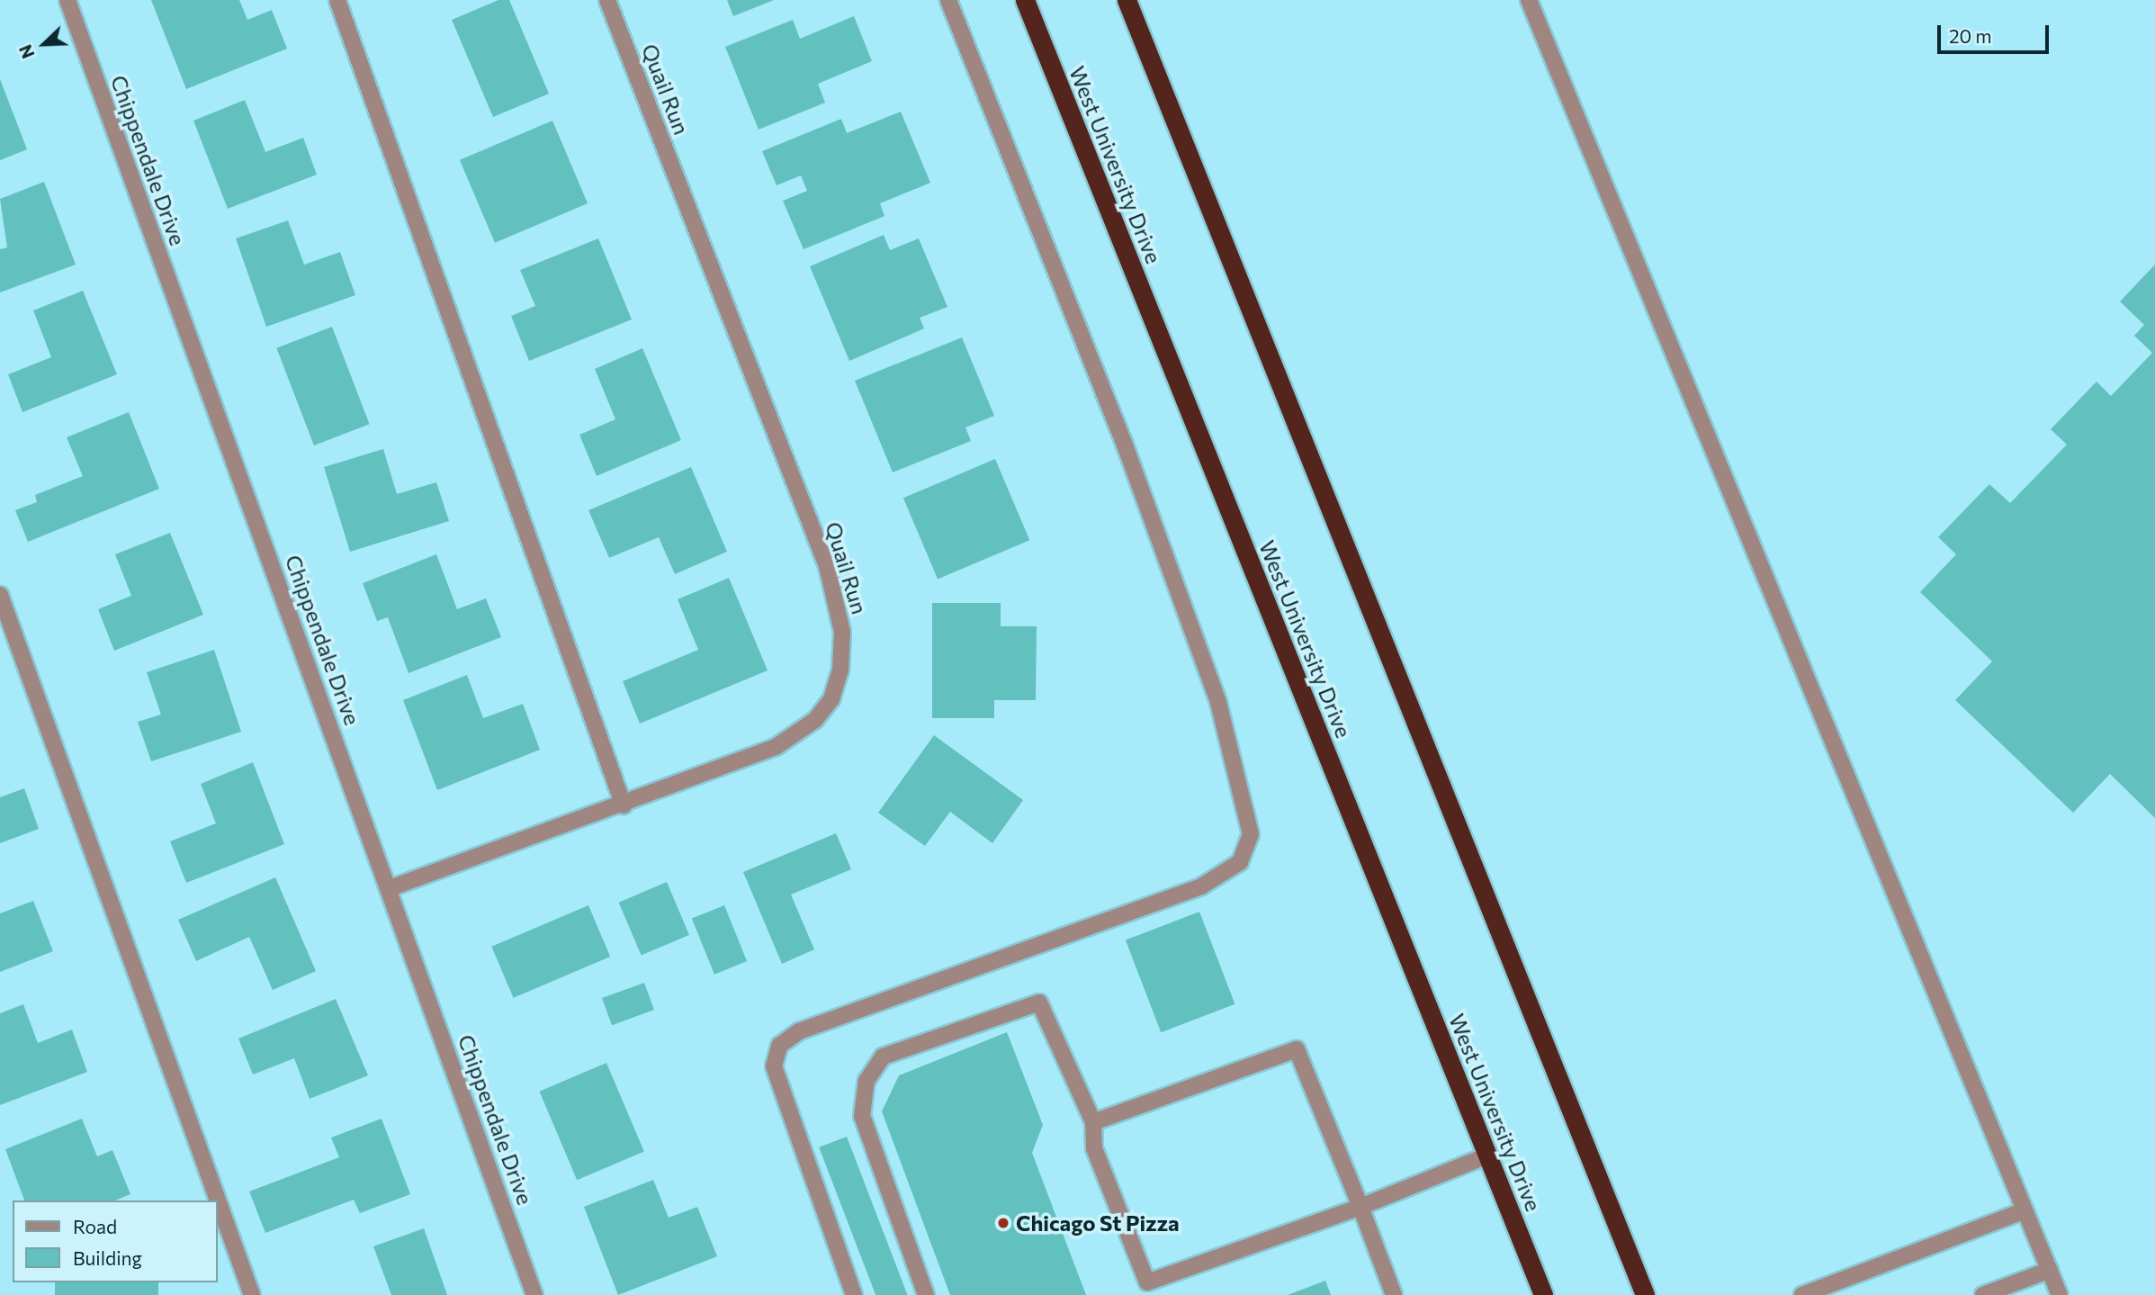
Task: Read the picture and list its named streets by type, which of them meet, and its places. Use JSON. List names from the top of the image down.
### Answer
{
  "streets": {
    "highway": ["West University Drive"],
    "street": ["Quail Run", "Chippendale Drive"]
  },
  "crossings": [
    ["Quail Run", "Chippendale Drive"]
  ],
  "places": ["Chicago St Pizza"],
  "legend": ["Road", "Building"],
  "scale_bar": "20 m",
  "north": "bottom left"
}
